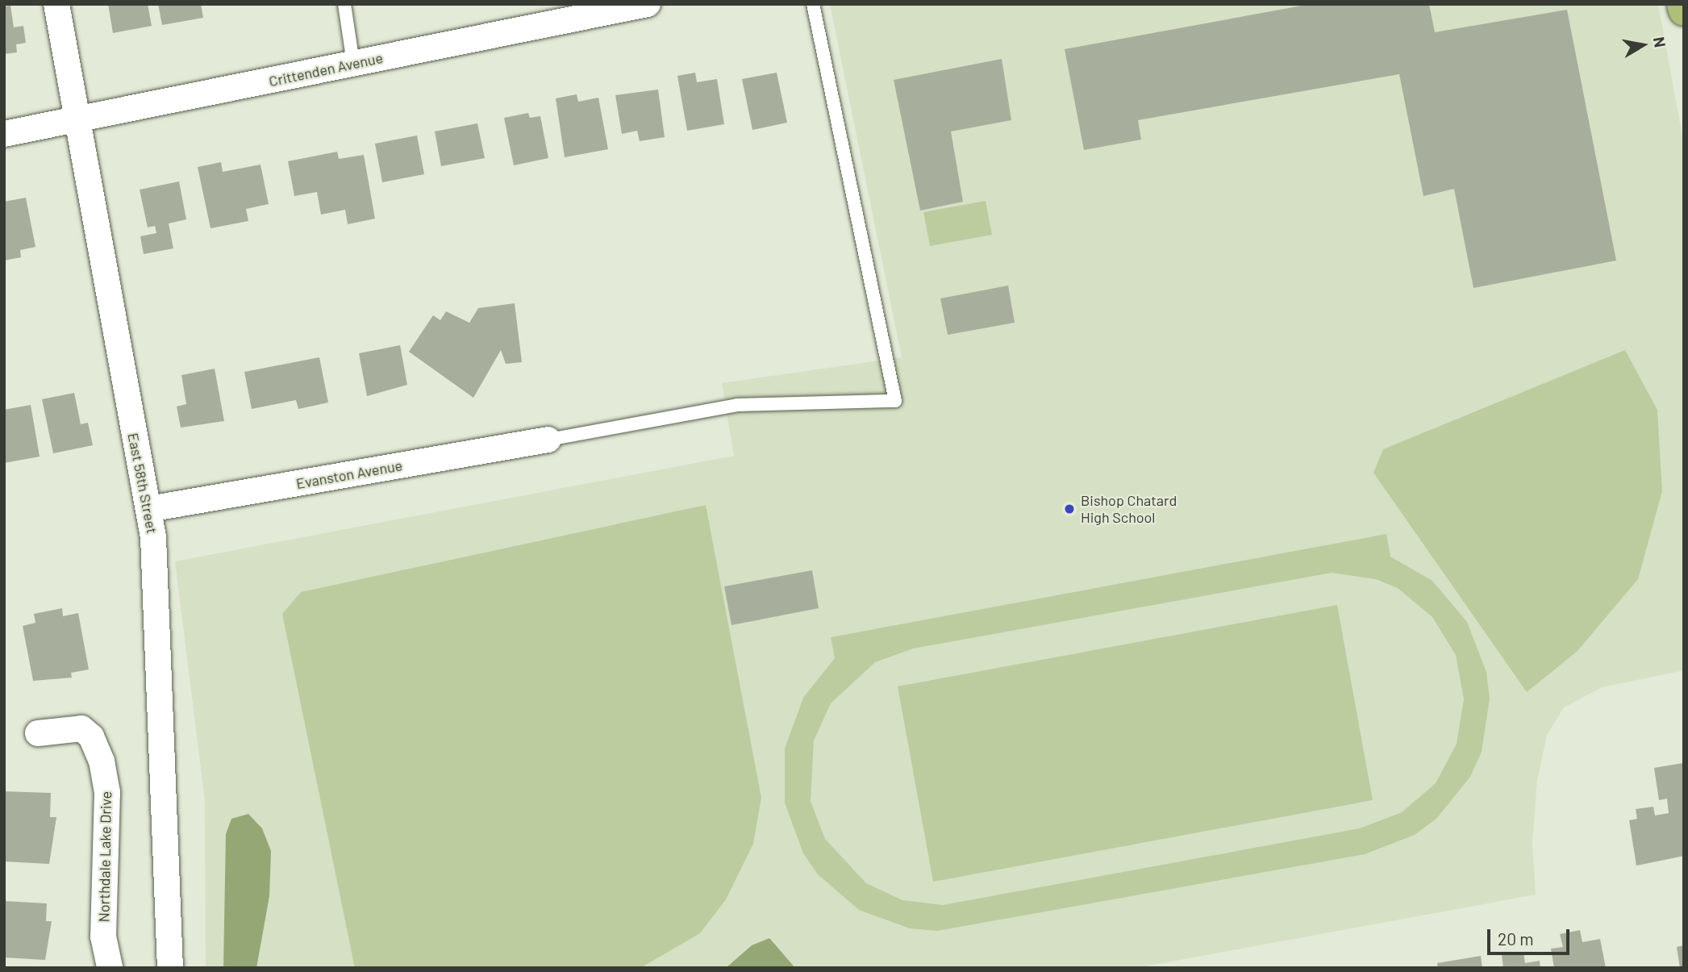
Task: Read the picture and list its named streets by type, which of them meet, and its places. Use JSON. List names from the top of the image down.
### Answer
{
  "streets": {
    "street": [
      "Crittenden Avenue",
      "Evanston Avenue",
      "East 58th Street",
      "Northdale Lake Drive"
    ]
  },
  "crossings": [
    ["Crittenden Avenue", "East 58th Street"],
    ["Evanston Avenue", "East 58th Street"]
  ],
  "places": ["Bishop Chatard High School"],
  "scale_bar": "20 m",
  "north": "right"
}
